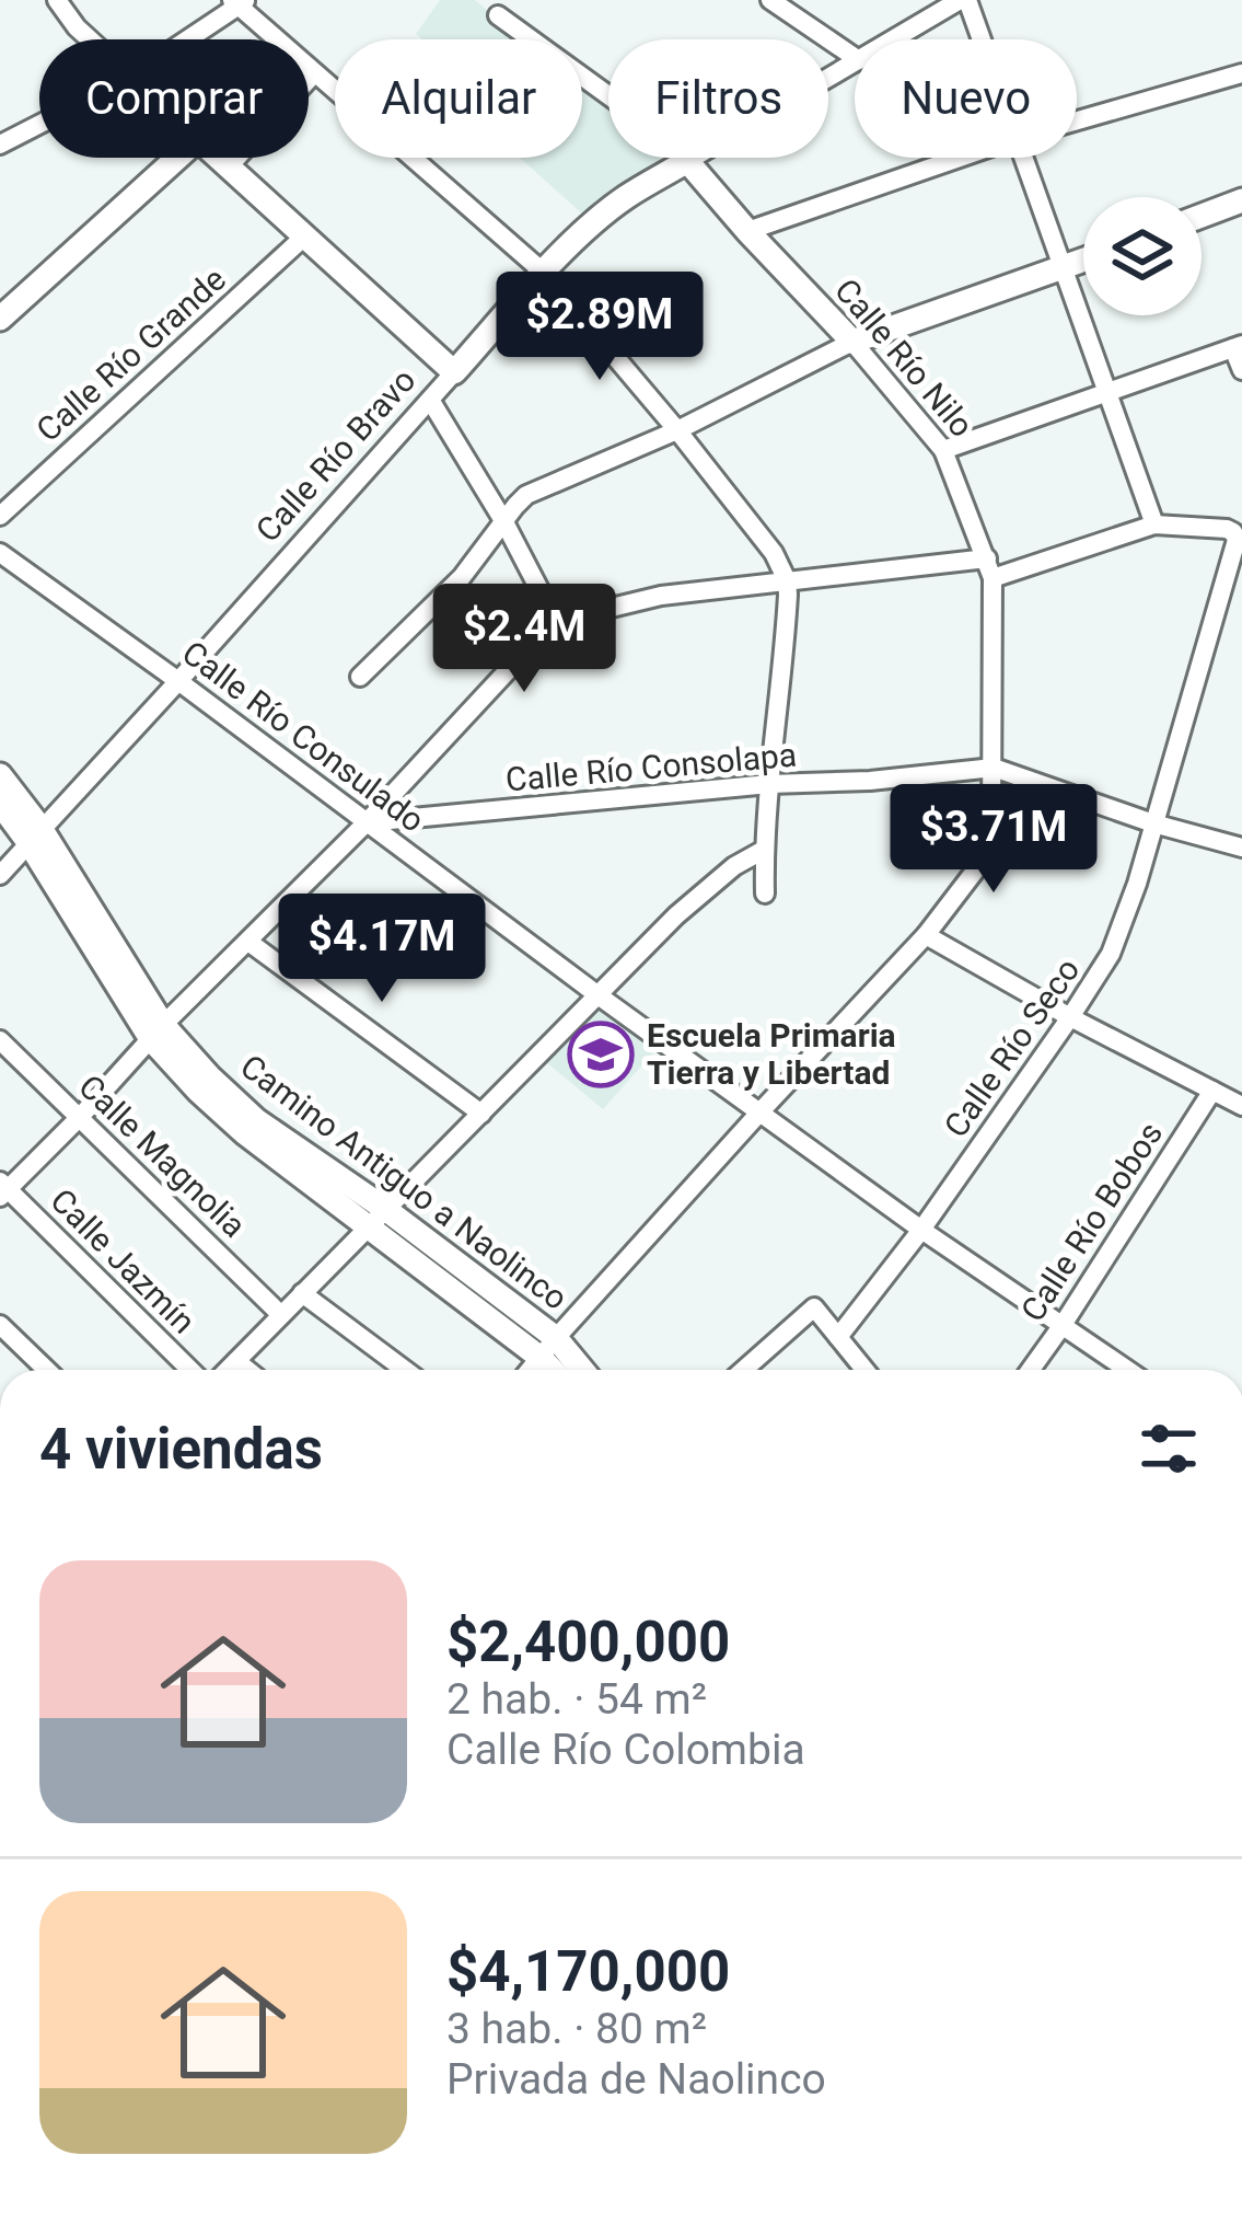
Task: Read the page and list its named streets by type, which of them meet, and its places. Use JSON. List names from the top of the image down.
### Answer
{
  "streets": {
    "main road": ["Calle Río Nilo", "Calle Río Bravo", "Camino Antiguo a Naolinco"],
    "street": [
      "Calle Río Grande",
      "Calle Río Consulado",
      "Calle Río Consolapa",
      "Calle Río Seco",
      "Calle Magnolia",
      "Calle Río Bobos",
      "Calle Jazmín"
    ]
  },
  "crossings": [
    ["Calle Río Nilo", "Calle Río Bravo"],
    ["Calle Río Nilo", "Calle Río Consulado"],
    ["Calle Río Nilo", "Calle Río Consolapa"],
    ["Calle Río Nilo", "Camino Antiguo a Naolinco"],
    ["Calle Río Bravo", "Calle Río Consulado"],
    ["Calle Río Bravo", "Camino Antiguo a Naolinco"],
    ["Calle Río Consulado", "Calle Río Consolapa"],
    ["Calle Río Consulado", "Calle Río Seco"],
    ["Calle Río Consulado", "Calle Río Bobos"],
    ["Calle Río Consolapa", "Calle Río Seco"]
  ],
  "places": {
    "school or university": ["Escuela Primaria Tierra y Libertad"]
  },
  "page": {
    "chip": [
      "Comprar",
      "Alquilar",
      "Filtros",
      "Nuevo"
    ],
    "price": [
      "$2.89M",
      "$2.4M",
      "$3.71M",
      "$4.17M"
    ],
    "heading": "4 viviendas",
    "list": [
      {
        "name": "$2,400,000",
        "note": "2 hab. · 54 m² · Calle Río Colombia"
      },
      {
        "name": "$4,170,000",
        "note": "3 hab. · 80 m² · Privada de Naolinco"
      }
    ]
  }
}
